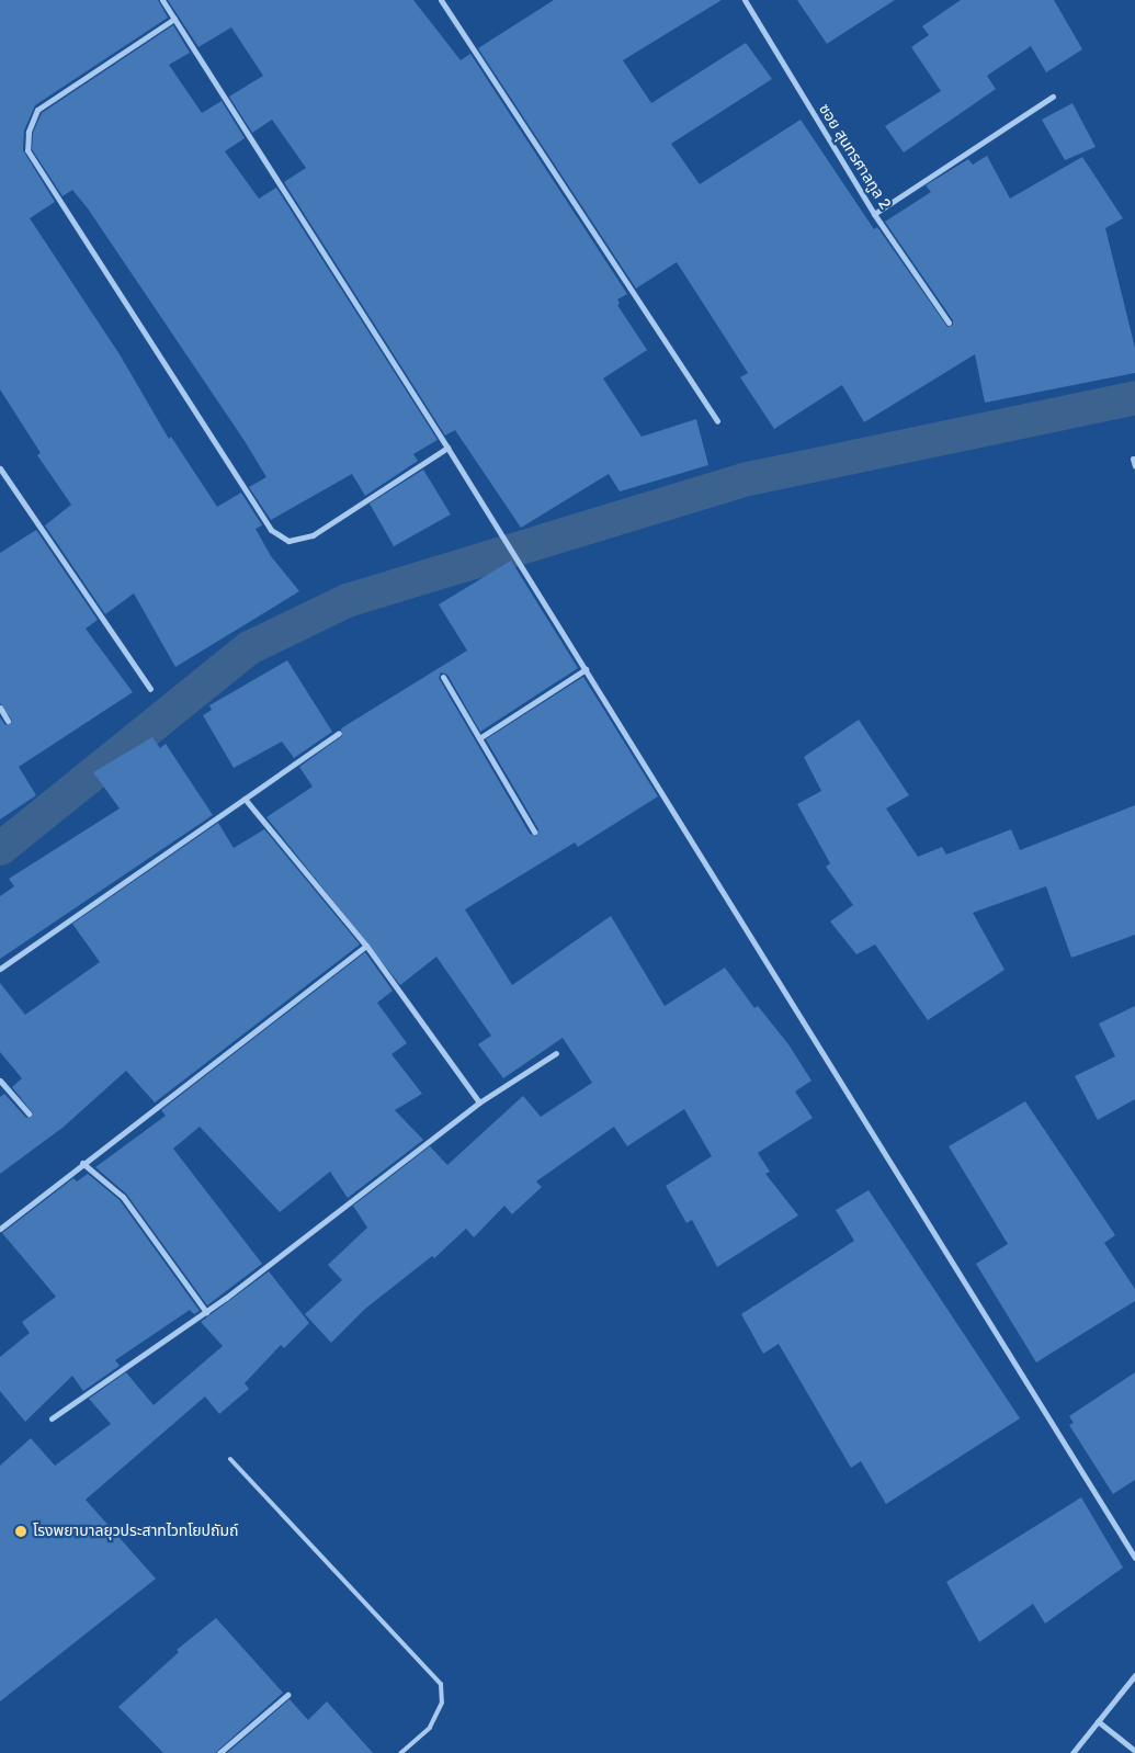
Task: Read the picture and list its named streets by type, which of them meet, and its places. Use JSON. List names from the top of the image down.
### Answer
{
  "streets": {
    "street": ["ซอย สุนทรศาลทูล 2"]
  },
  "places": ["โรงพยาบาลยุวประสาทไวทโยปถัมถ์"]
}
